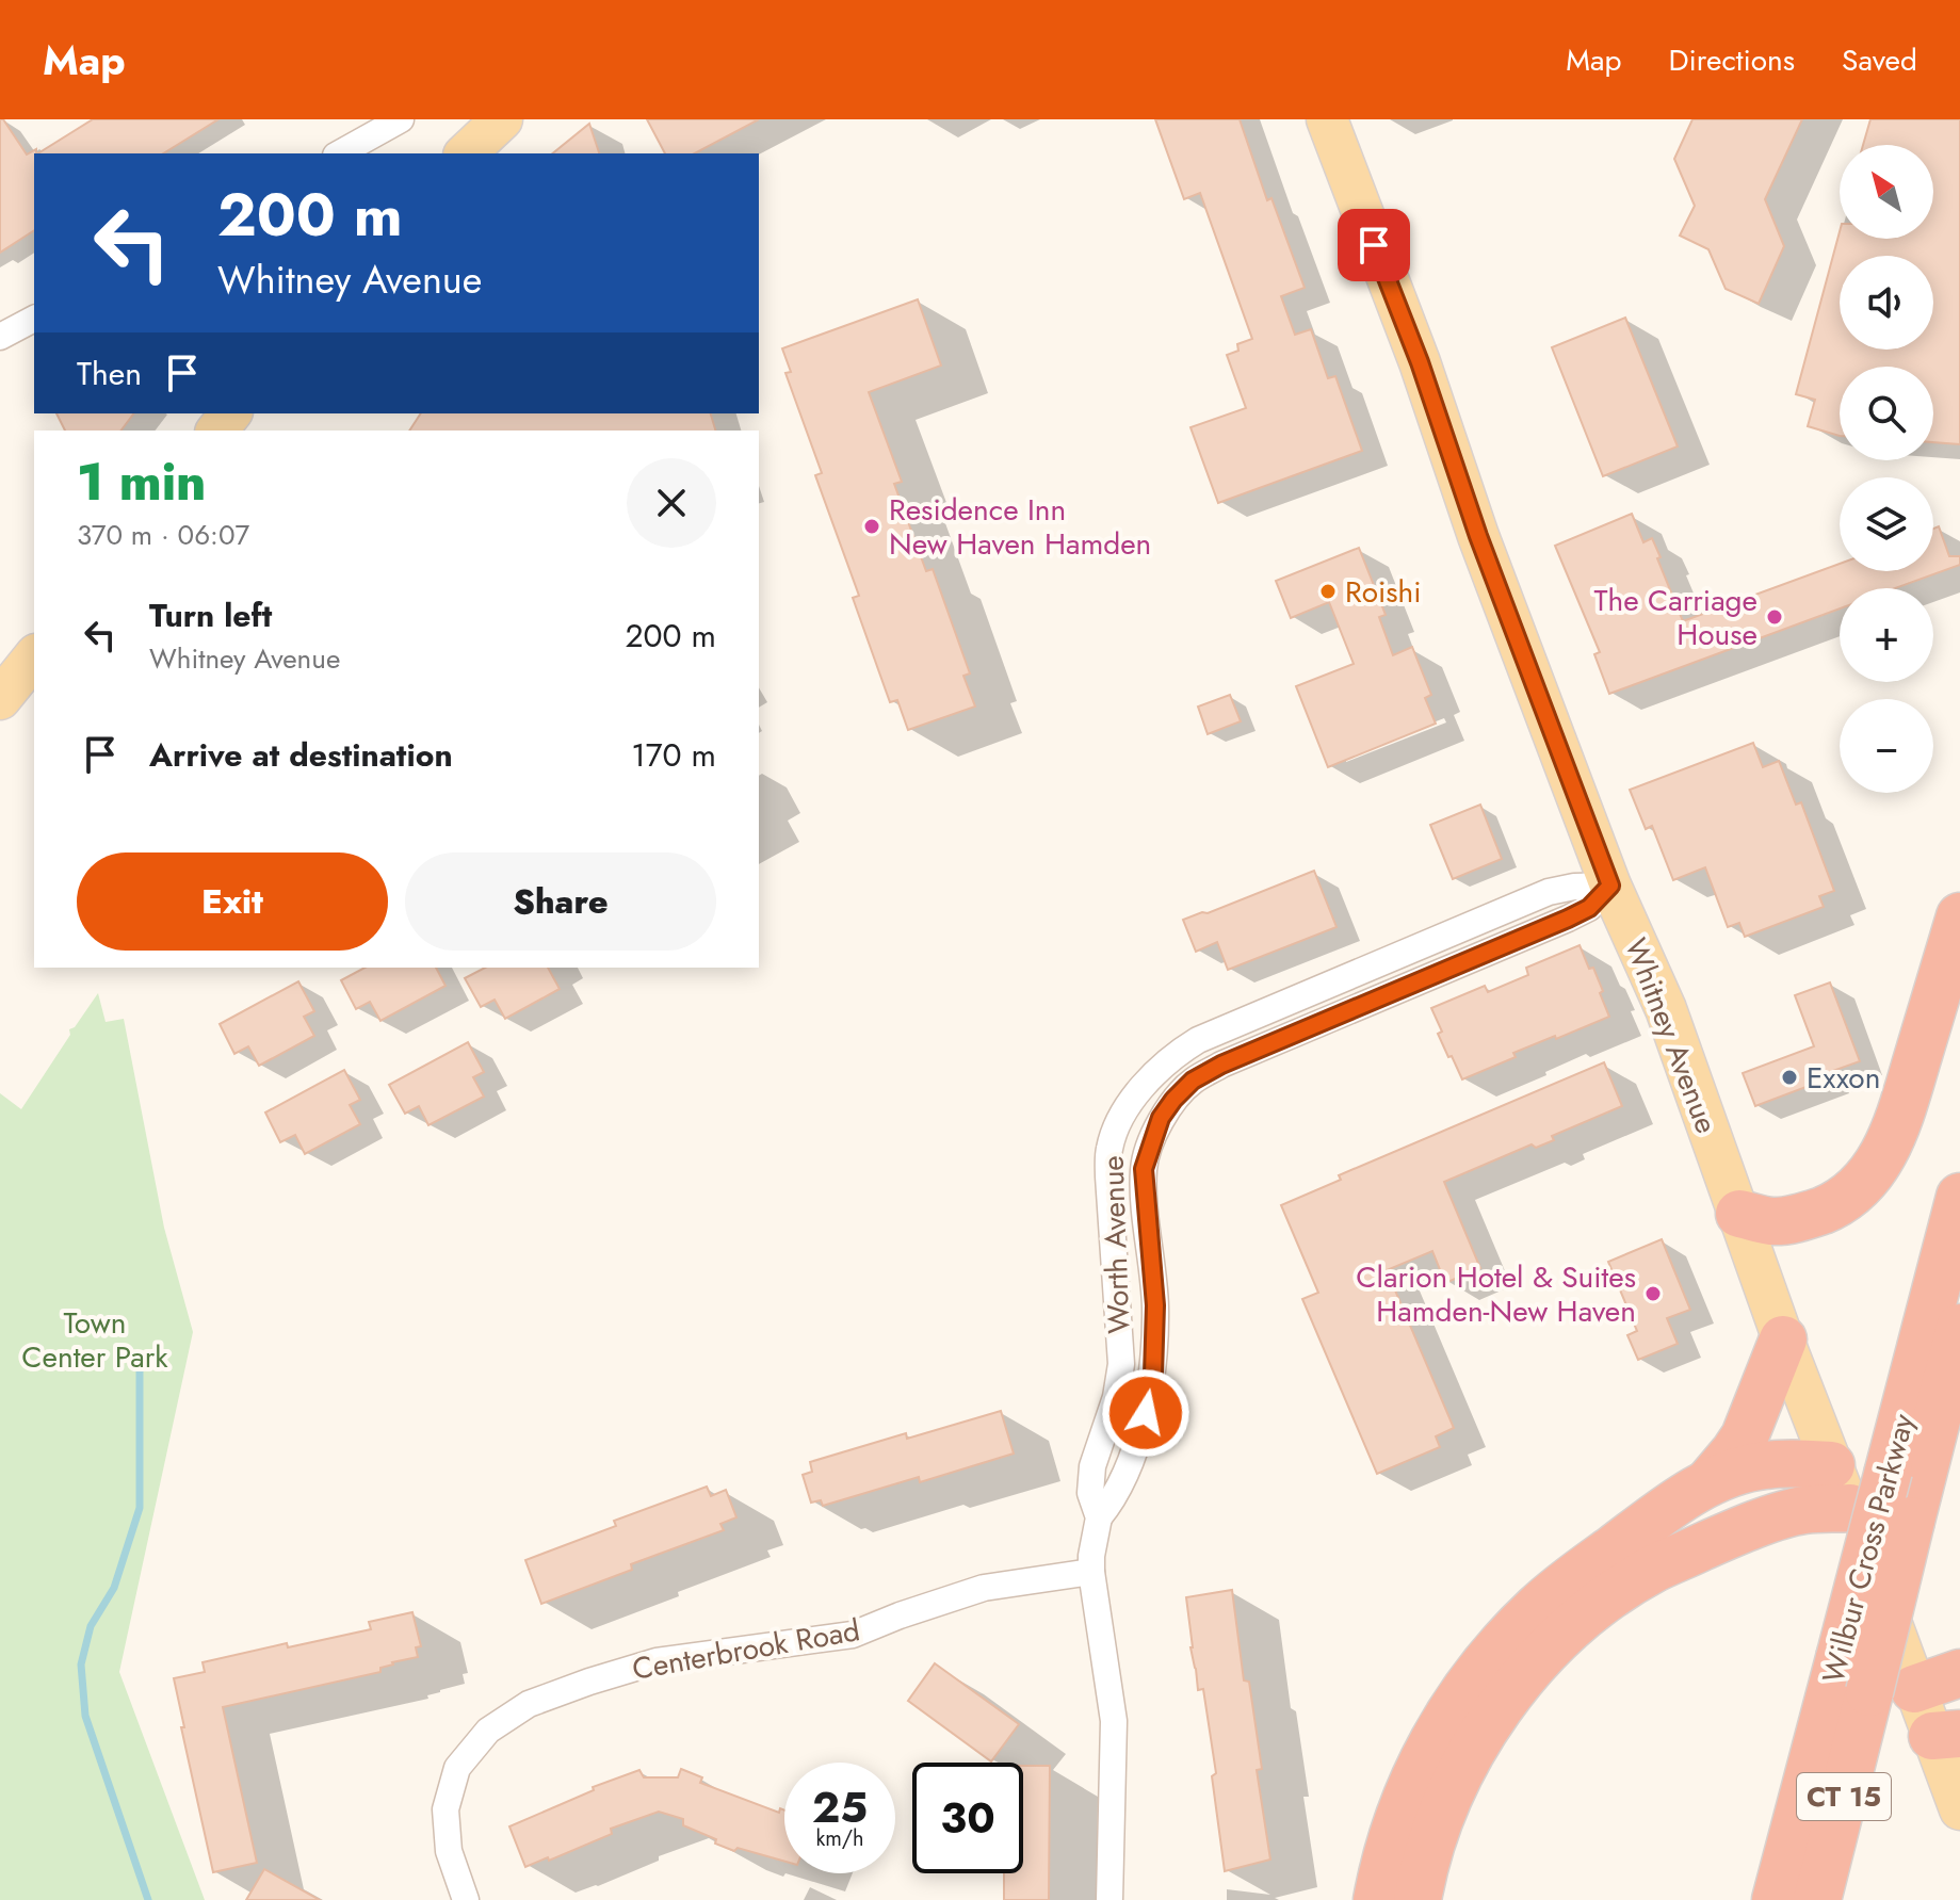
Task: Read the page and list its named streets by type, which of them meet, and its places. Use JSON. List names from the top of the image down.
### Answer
{
  "streets": {
    "highway": ["Wilbur Cross Parkway", "CT 15"],
    "main road": ["Whitney Avenue"],
    "street": ["Worth Avenue", "Centerbrook Road"]
  },
  "crossings": [
    ["Whitney Avenue", "Worth Avenue"],
    ["Whitney Avenue", "Wilbur Cross Parkway"],
    ["Worth Avenue", "Centerbrook Road"]
  ],
  "parks": ["Town Center Park"],
  "places": [
    "Residence Inn New Haven Hamden",
    "Roishi",
    "The Carriage House",
    "Exxon",
    "Clarion Hotel & Suites Hamden-New Haven"
  ],
  "north": "top left",
  "page": {
    "header": "Map",
    "nav": ["Map", "Directions", "Saved"],
    "map_buttons": ["+", "−"],
    "turn": ["200 m", "Whitney Avenue"],
    "then": "Then",
    "heading": ["1 min", "370 m · 06:07"],
    "list": [
      {
        "name": "Turn left",
        "note": "Whitney Avenue",
        "value": "200 m"
      },
      {
        "name": "Arrive at destination",
        "value": "170 m"
      }
    ],
    "buttons": ["Exit", "Share"],
    "speed": "25 km/h",
    "limit": "30"
  }
}
